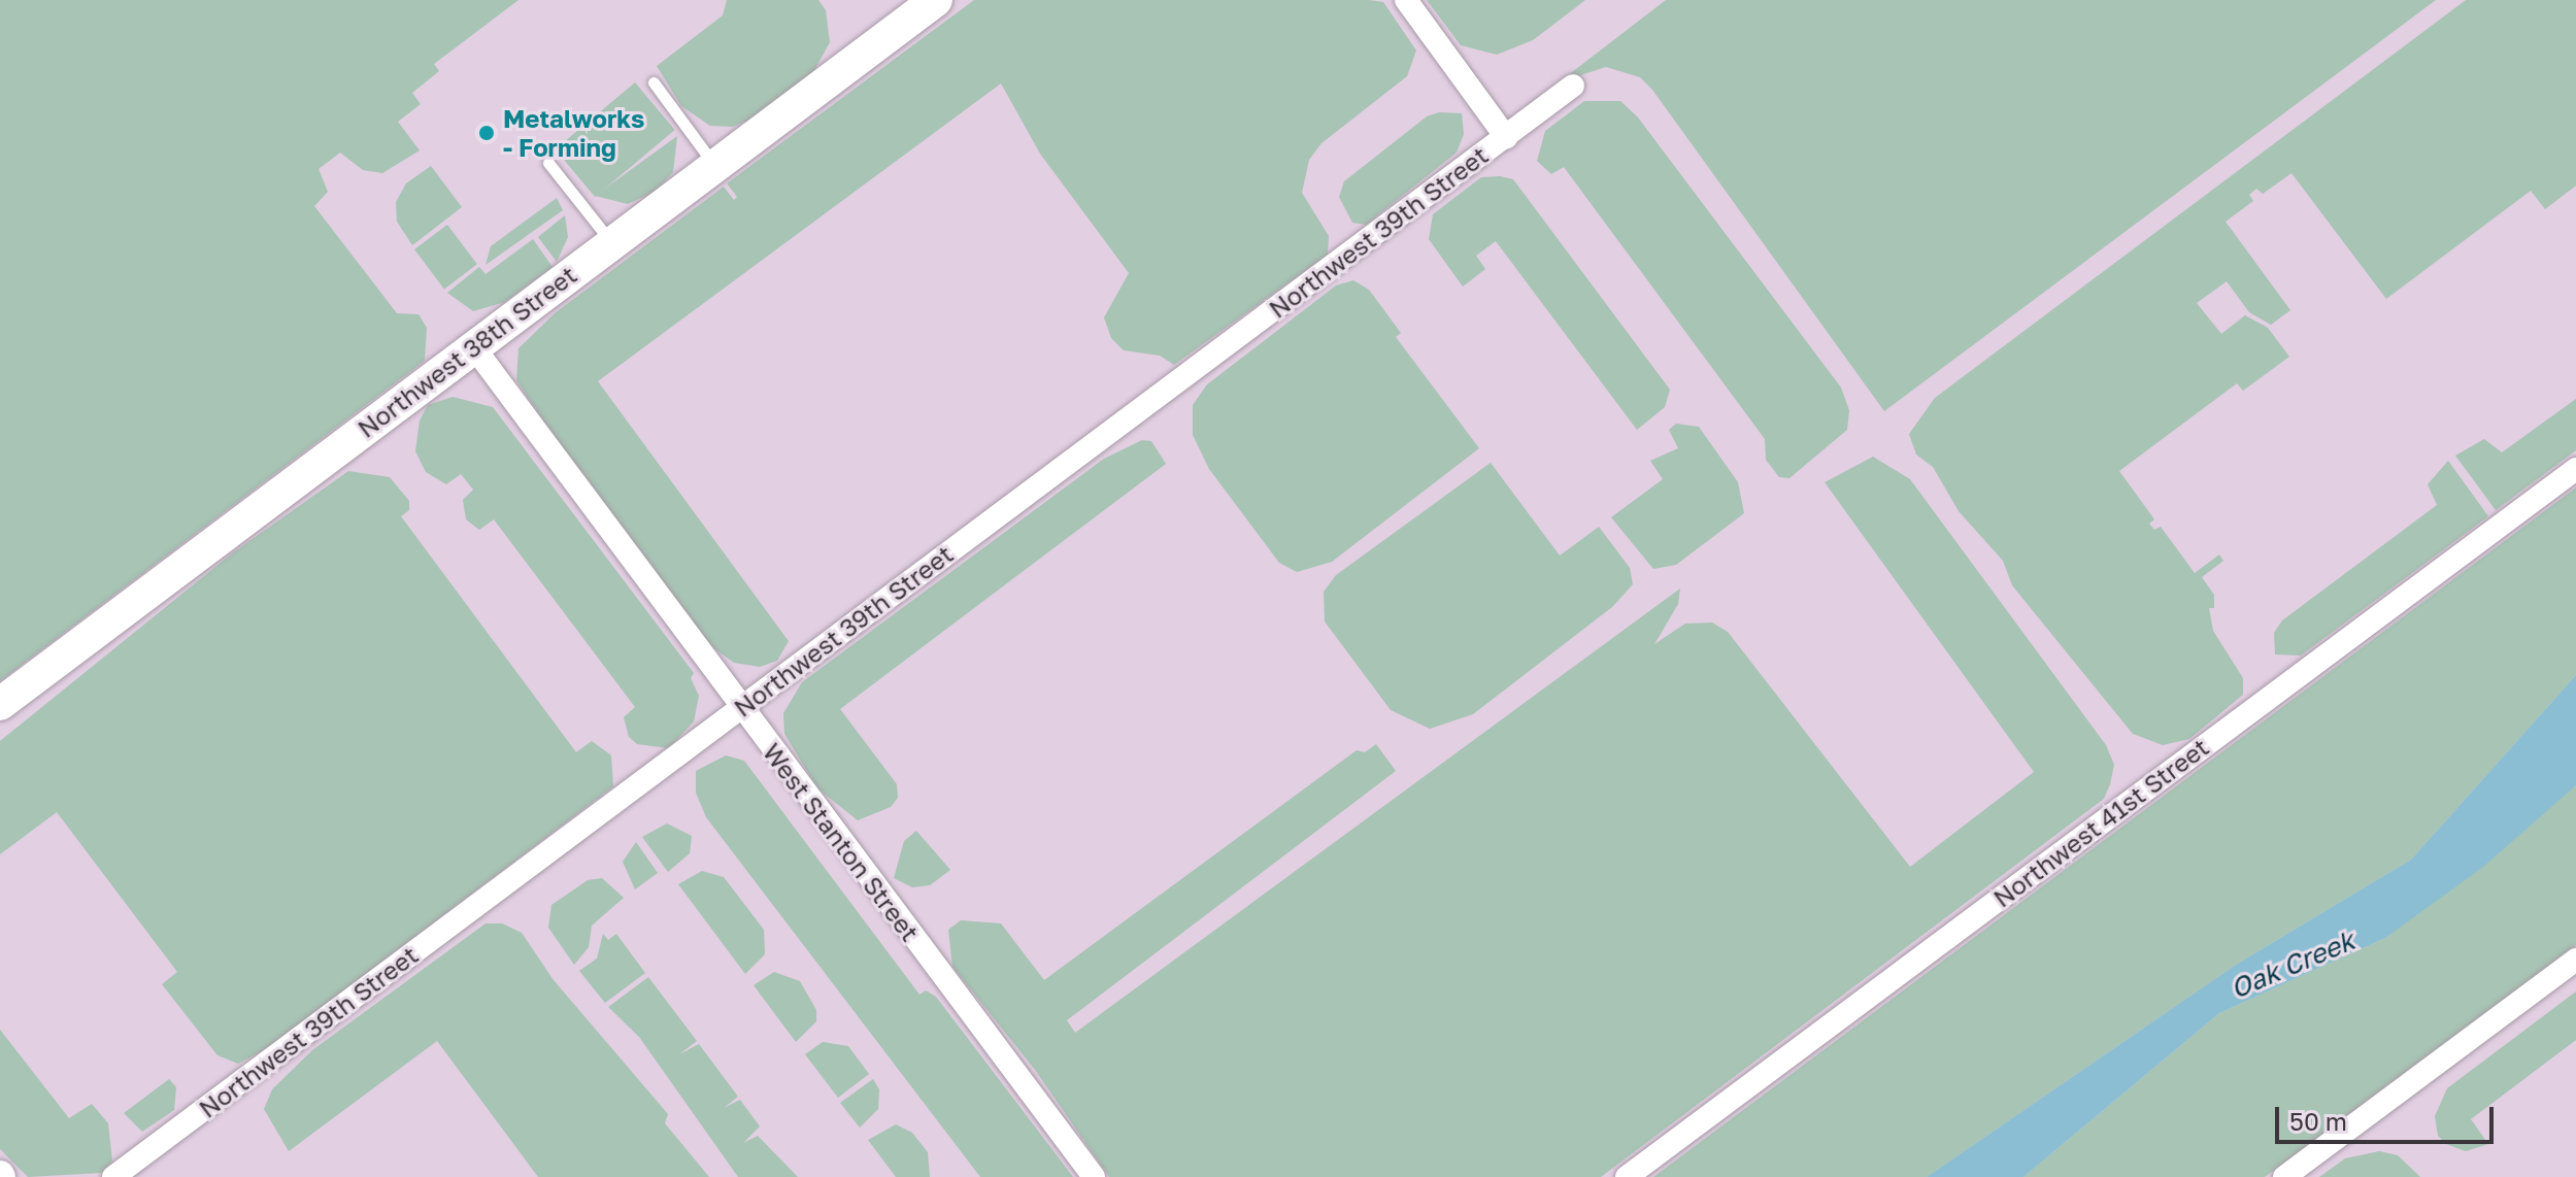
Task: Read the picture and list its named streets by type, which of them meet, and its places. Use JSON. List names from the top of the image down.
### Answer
{
  "streets": {
    "main road": ["Northwest 38th Street"],
    "street": ["Northwest 39th Street", "Northwest 41st Street", "West Stanton Street"]
  },
  "crossings": [
    ["Northwest 39th Street", "West Stanton Street"],
    ["Northwest 38th Street", "West Stanton Street"]
  ],
  "water": ["Oak Creek"],
  "places": ["Metalworks - Forming"],
  "scale_bar": "50 m"
}
